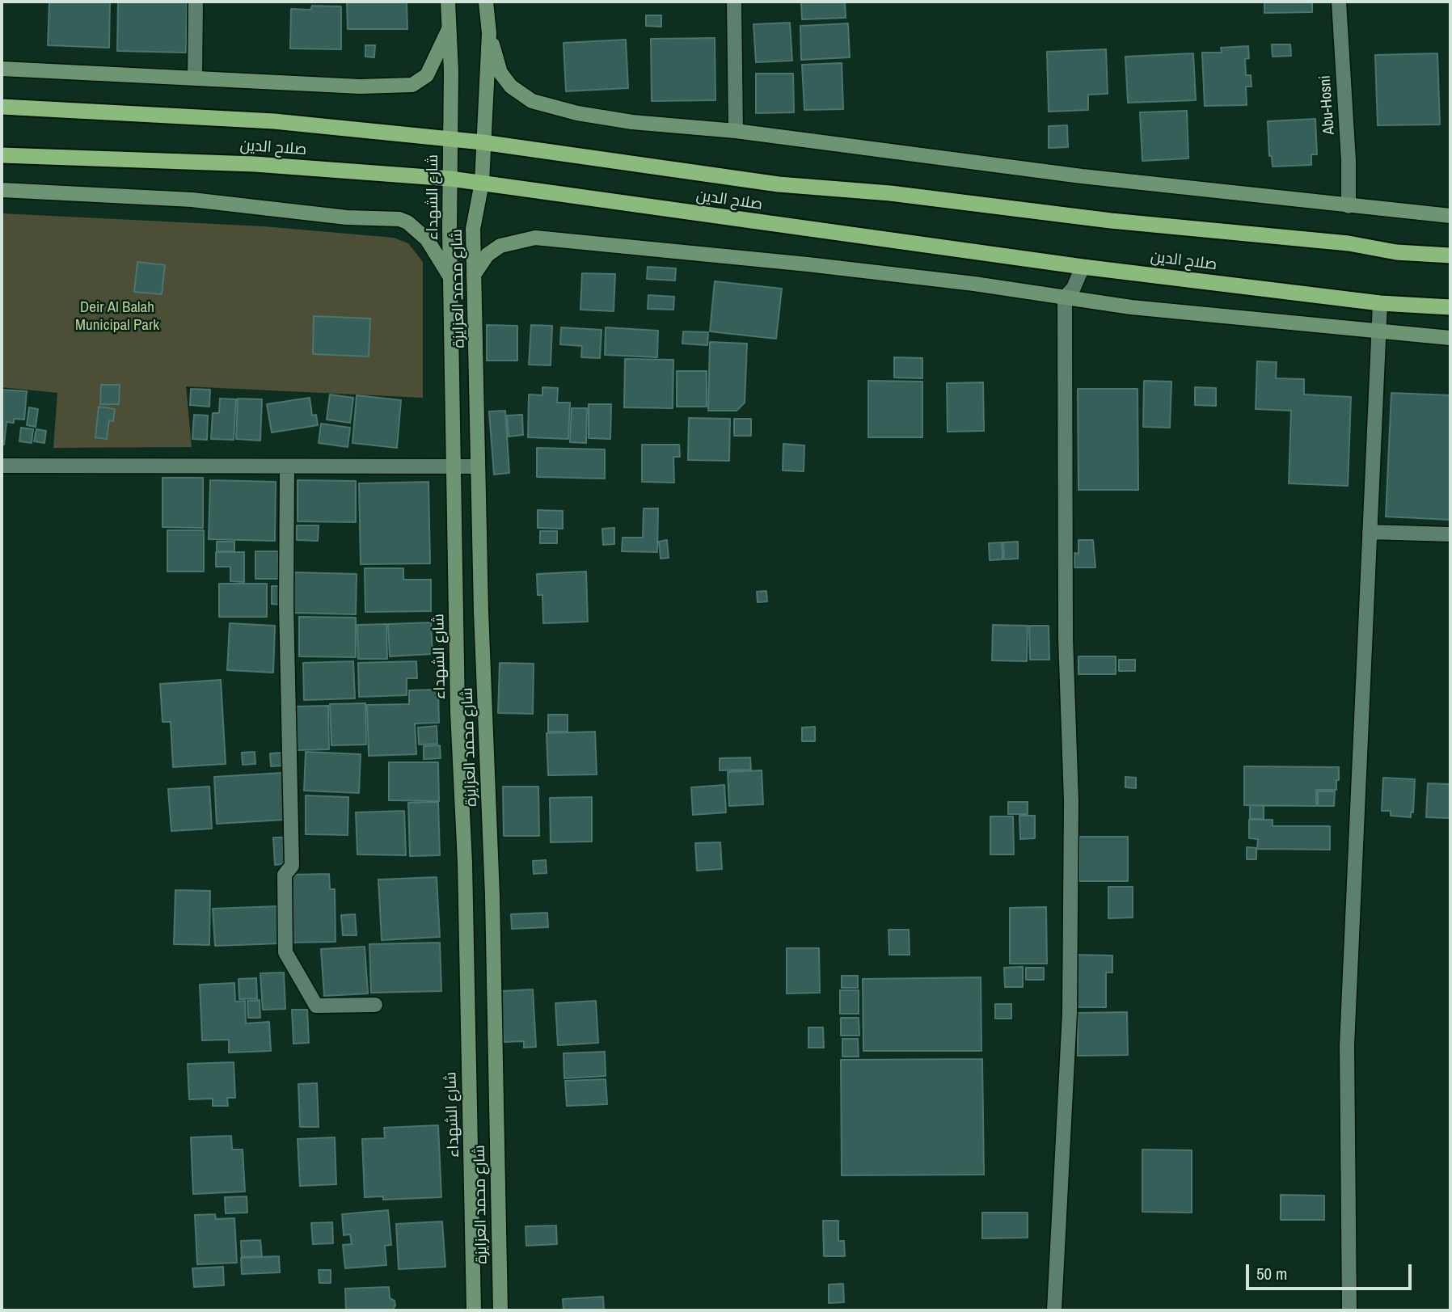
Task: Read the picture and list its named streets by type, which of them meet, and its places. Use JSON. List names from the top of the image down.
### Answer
{
  "streets": {
    "highway": ["صلاح الدين"],
    "main road": ["شارع الشهداء", "شارع محمد العزايزة"],
    "street": ["Abu-Hosni"]
  },
  "crossings": [
    ["صلاح الدين", "شارع الشهداء"],
    ["صلاح الدين", "شارع محمد العزايزة"]
  ],
  "parks": ["Deir Al Balah Municipal Park"],
  "scale_bar": "50 m"
}
